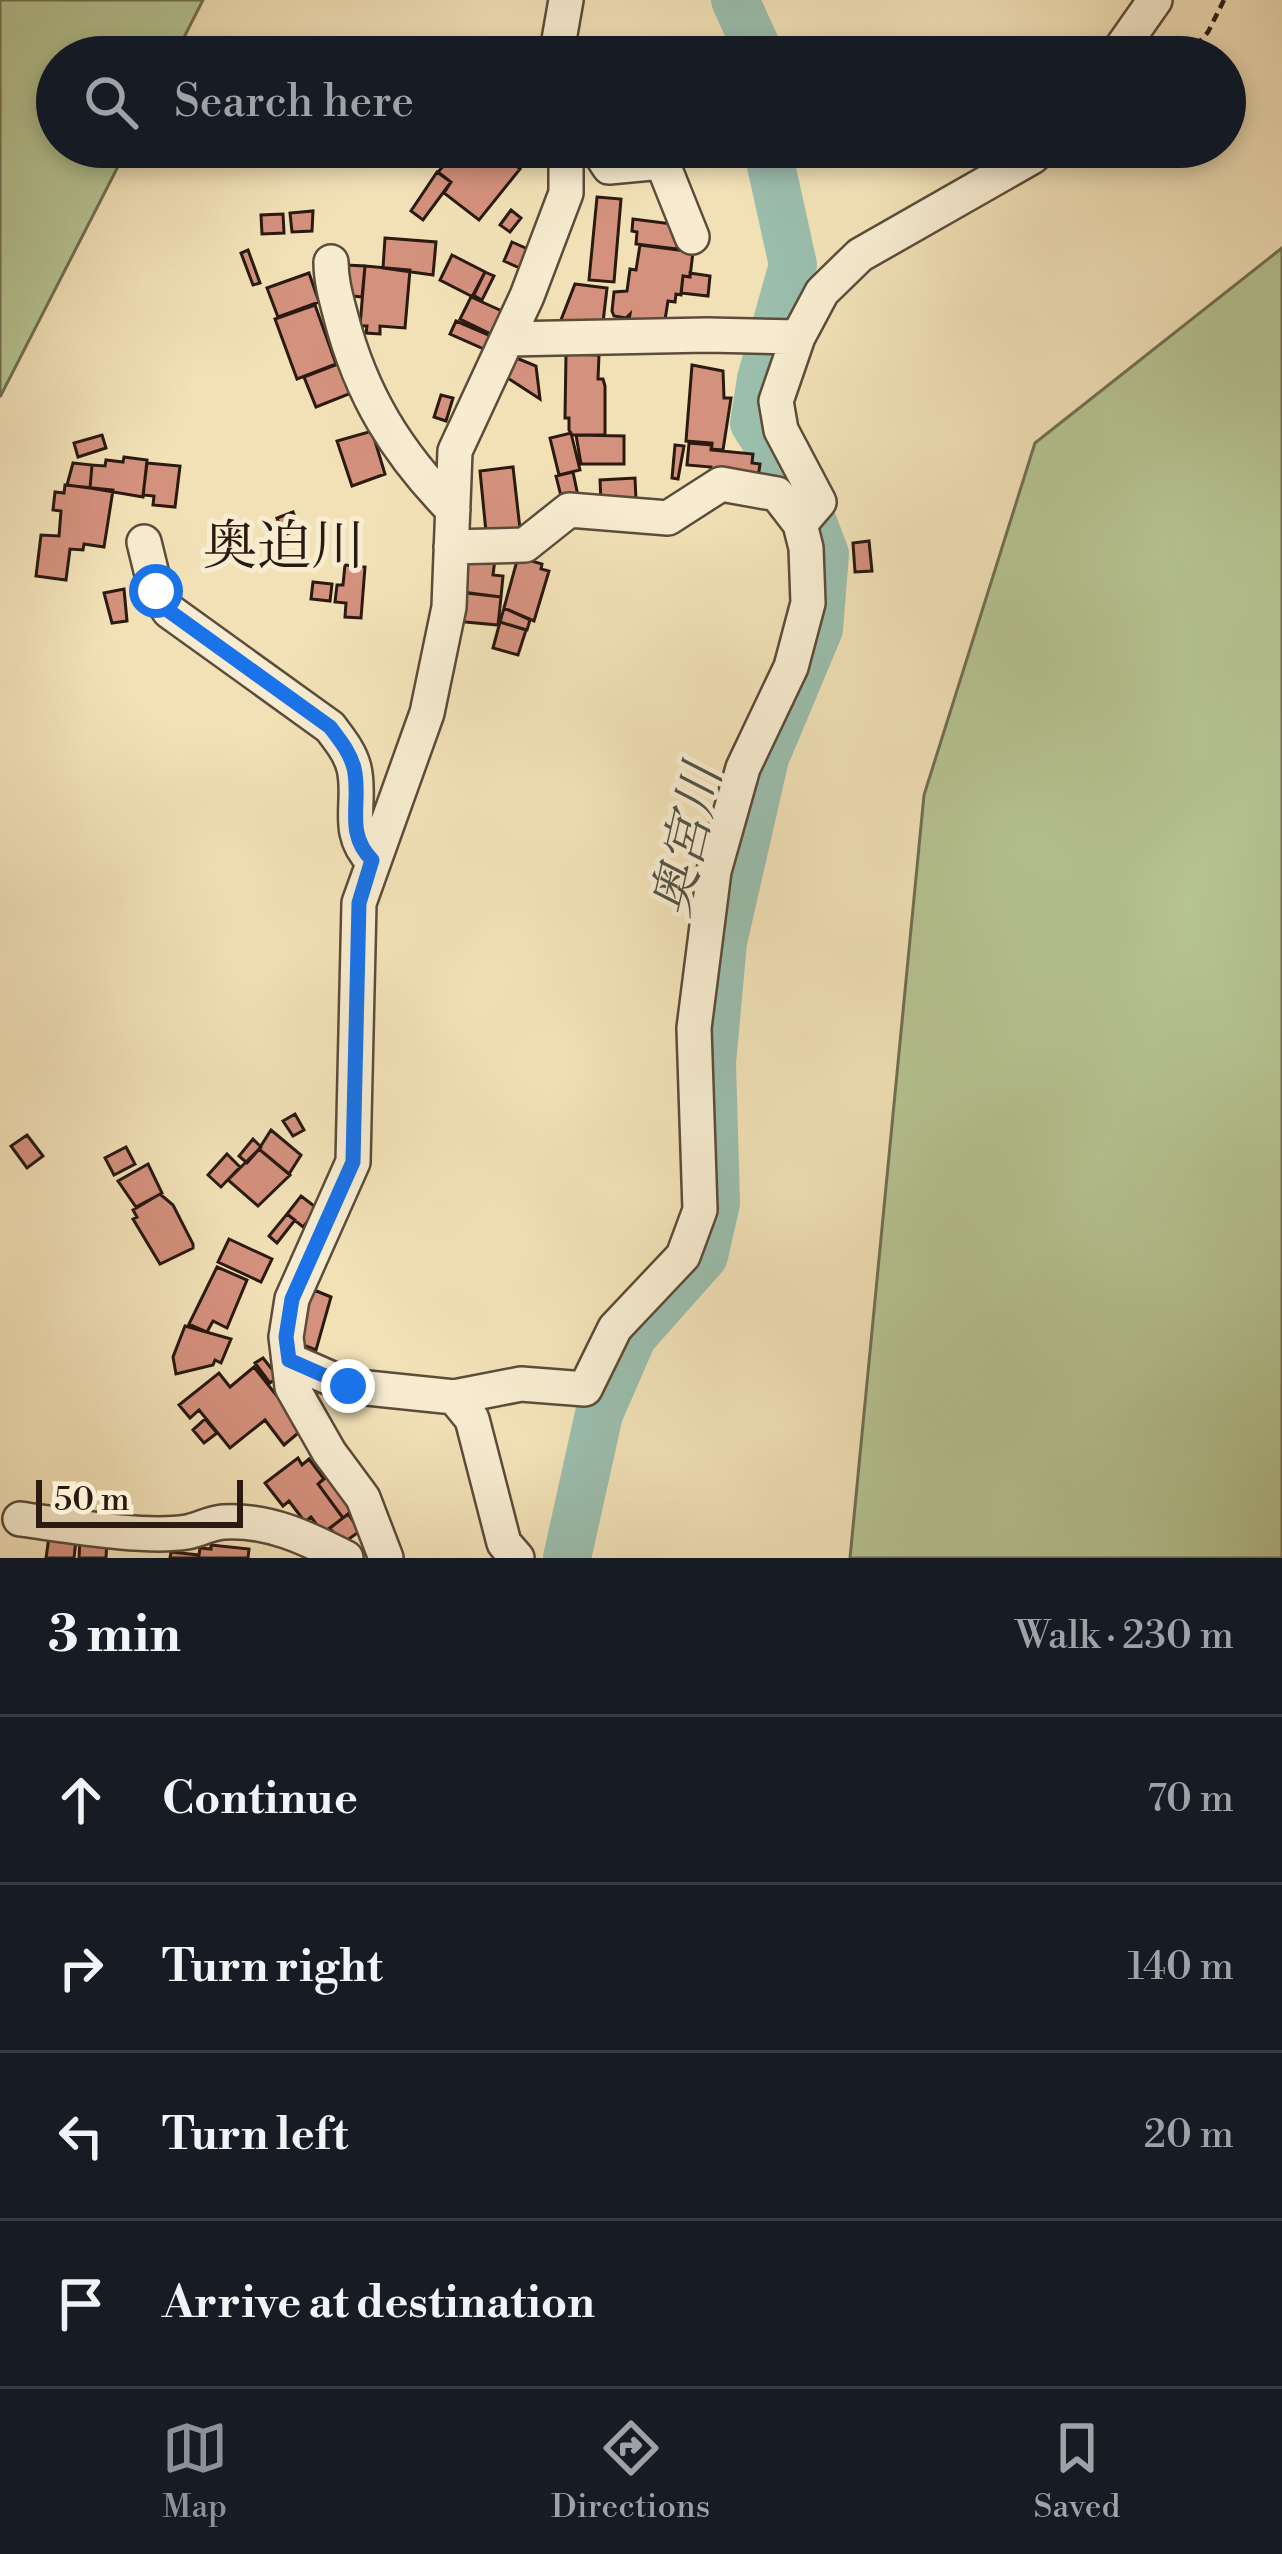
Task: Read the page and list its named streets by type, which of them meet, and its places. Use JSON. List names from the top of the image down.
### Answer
{
  "districts": ["奥迫川"],
  "water": ["奥宮川"],
  "scale_bar": "50 m",
  "page": {
    "search": "Search here",
    "scale": "50 m",
    "heading": ["3 min", "Walk · 230 m"],
    "list": [
      ["Continue", "70 m"],
      ["Turn right", "140 m"],
      ["Turn left", "20 m"],
      "Arrive at destination"
    ],
    "nav": ["Map", "Directions", "Saved"]
  }
}
